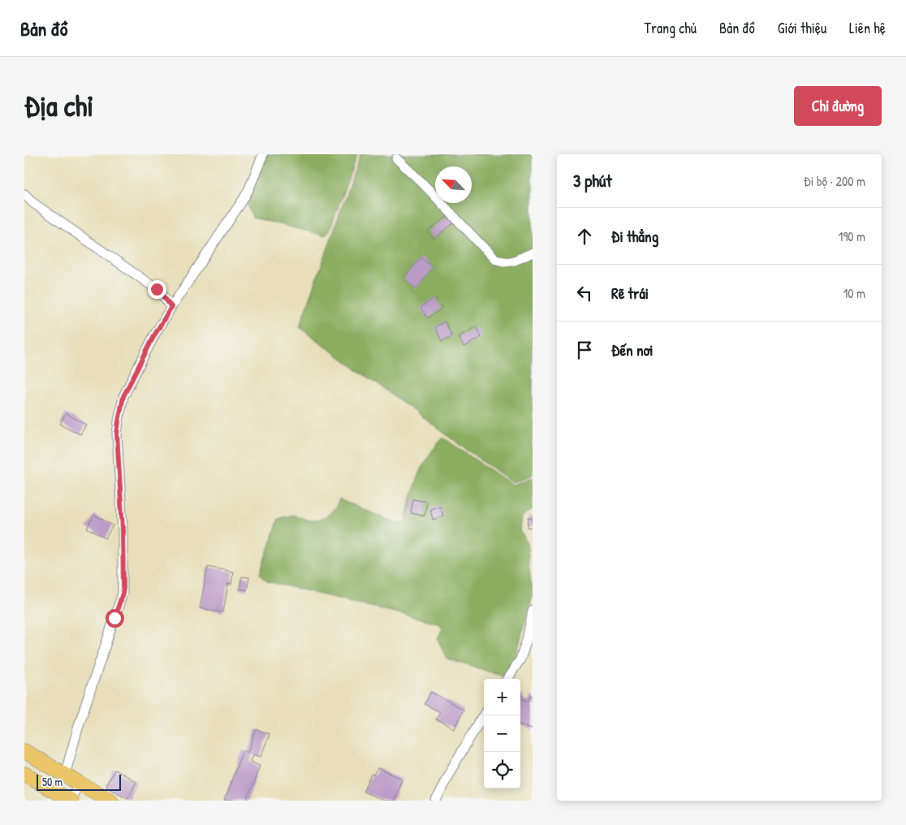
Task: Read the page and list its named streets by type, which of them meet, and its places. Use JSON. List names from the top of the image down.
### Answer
{
  "scale_bar": "50 m",
  "north": "top left",
  "page": {
    "header": "Bản đồ",
    "nav": [
      "Trang chủ",
      "Bản đồ",
      "Giới thiệu",
      "Liên hệ"
    ],
    "buttons": "Chỉ đường",
    "title": "Địa chỉ",
    "heading": ["3 phút", "Đi bộ · 200 m"],
    "list": [
      ["Đi thẳng", "190 m"],
      ["Rẽ trái", "10 m"],
      "Đến nơi"
    ],
    "map_buttons": ["+", "−"],
    "scale": "50 m"
  }
}
